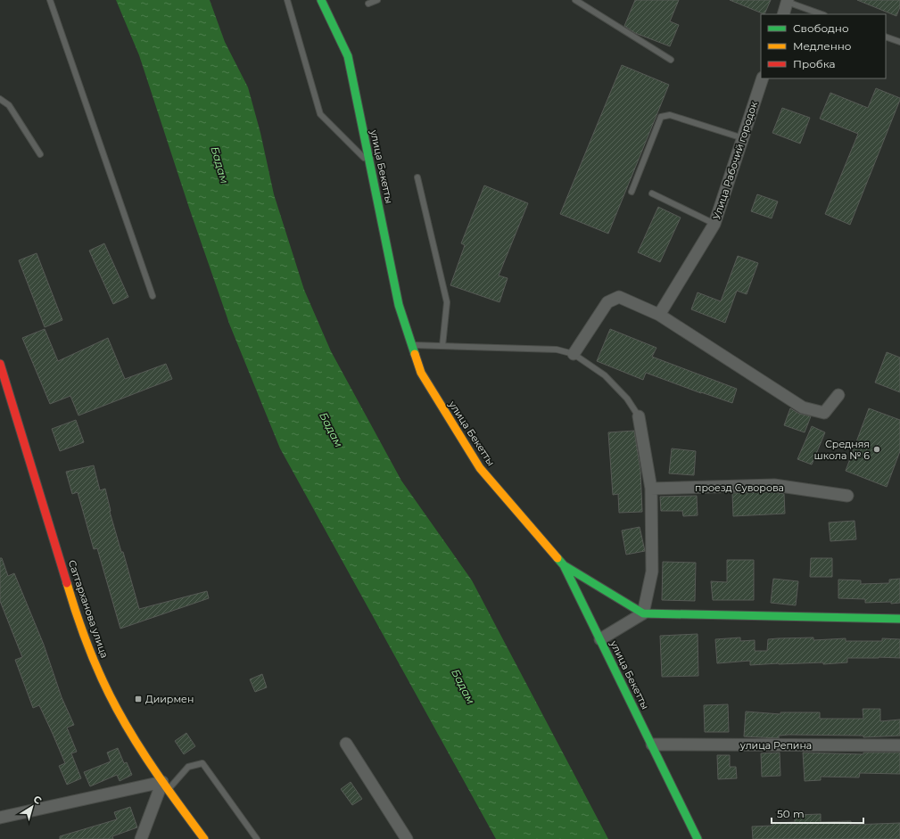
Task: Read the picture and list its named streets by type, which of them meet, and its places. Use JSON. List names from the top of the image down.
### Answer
{
  "streets": {
    "street": [
      "Улица Рабочий городок",
      "улица Бекетты",
      "проезд Суворова",
      "Саттарханова улица",
      "улица Репина"
    ]
  },
  "crossings": [
    ["улица Бекетты", "улица Репина"]
  ],
  "water": ["Бадам"],
  "places": {
    "other": ["Средняя школа № 6"],
    "transit": ["Диирмен"]
  },
  "legend": ["Свободно", "Медленно", "Пробка"],
  "scale_bar": "50 m",
  "north": "top right"
}
